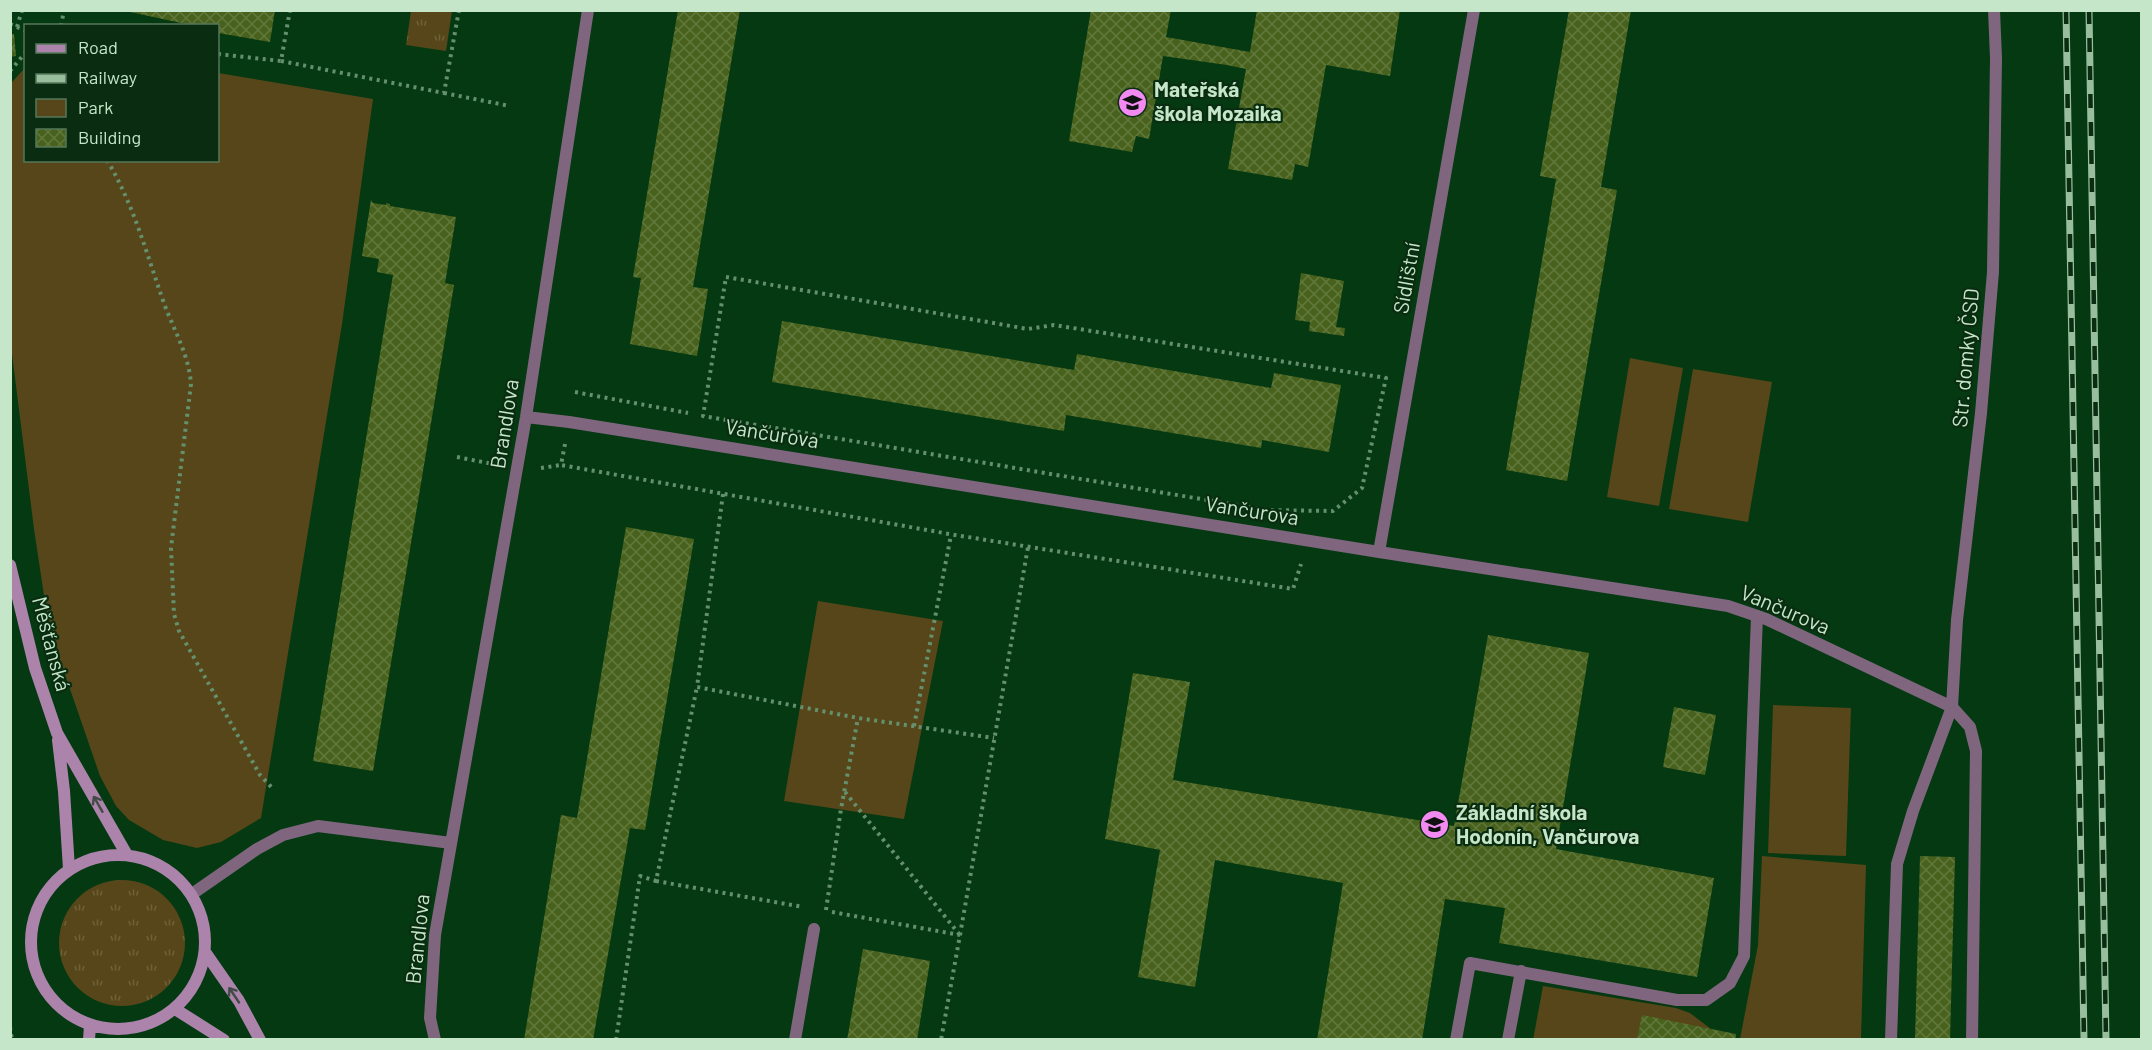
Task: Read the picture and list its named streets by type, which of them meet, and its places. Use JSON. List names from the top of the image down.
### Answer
{
  "streets": {
    "main road": ["Měšťanská"],
    "street": [
      "Sídlištní",
      "Str. domky ČSD",
      "Brandlova",
      "Vančurova"
    ]
  },
  "crossings": [
    ["Sídlištní", "Vančurova"],
    ["Str. domky ČSD", "Vančurova"],
    ["Brandlova", "Vančurova"]
  ],
  "places": {
    "school or university": ["Mateřská škola Mozaika", "Základní škola Hodonín, Vančurova"]
  },
  "legend": [
    "Road",
    "Railway",
    "Park",
    "Building"
  ]
}
